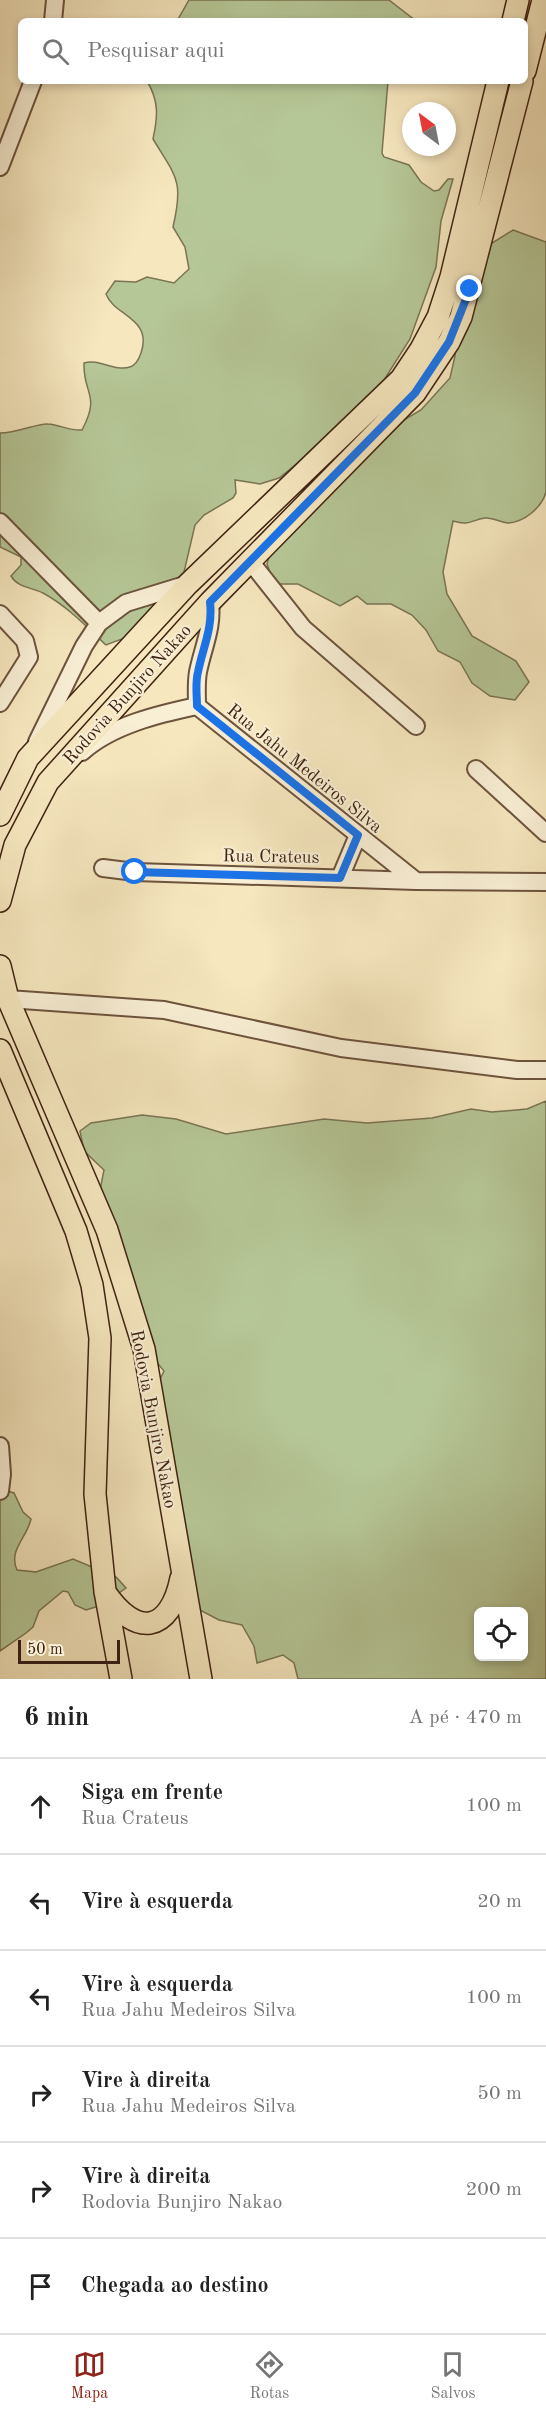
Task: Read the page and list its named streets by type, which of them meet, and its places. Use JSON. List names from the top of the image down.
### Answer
{
  "streets": {
    "main road": ["Rodovia Bunjiro Nakao"],
    "street": ["Rua Jahu Medeiros Silva", "Rua Crateus"]
  },
  "crossings": [
    ["Rua Jahu Medeiros Silva", "Rua Crateus"]
  ],
  "scale_bar": "50 m",
  "north": "top left",
  "page": {
    "search": "Pesquisar aqui",
    "scale": "50 m",
    "heading": ["6 min", "A pé · 470 m"],
    "list": [
      ["Siga em frente", "Rua Crateus", "100 m"],
      ["Vire à esquerda", "20 m"],
      ["Vire à esquerda", "Rua Jahu Medeiros Silva", "100 m"],
      ["Vire à direita", "Rua Jahu Medeiros Silva", "50 m"],
      ["Vire à direita", "Rodovia Bunjiro Nakao", "200 m"],
      "Chegada ao destino"
    ],
    "nav": ["Mapa", "Rotas", "Salvos"]
  }
}
